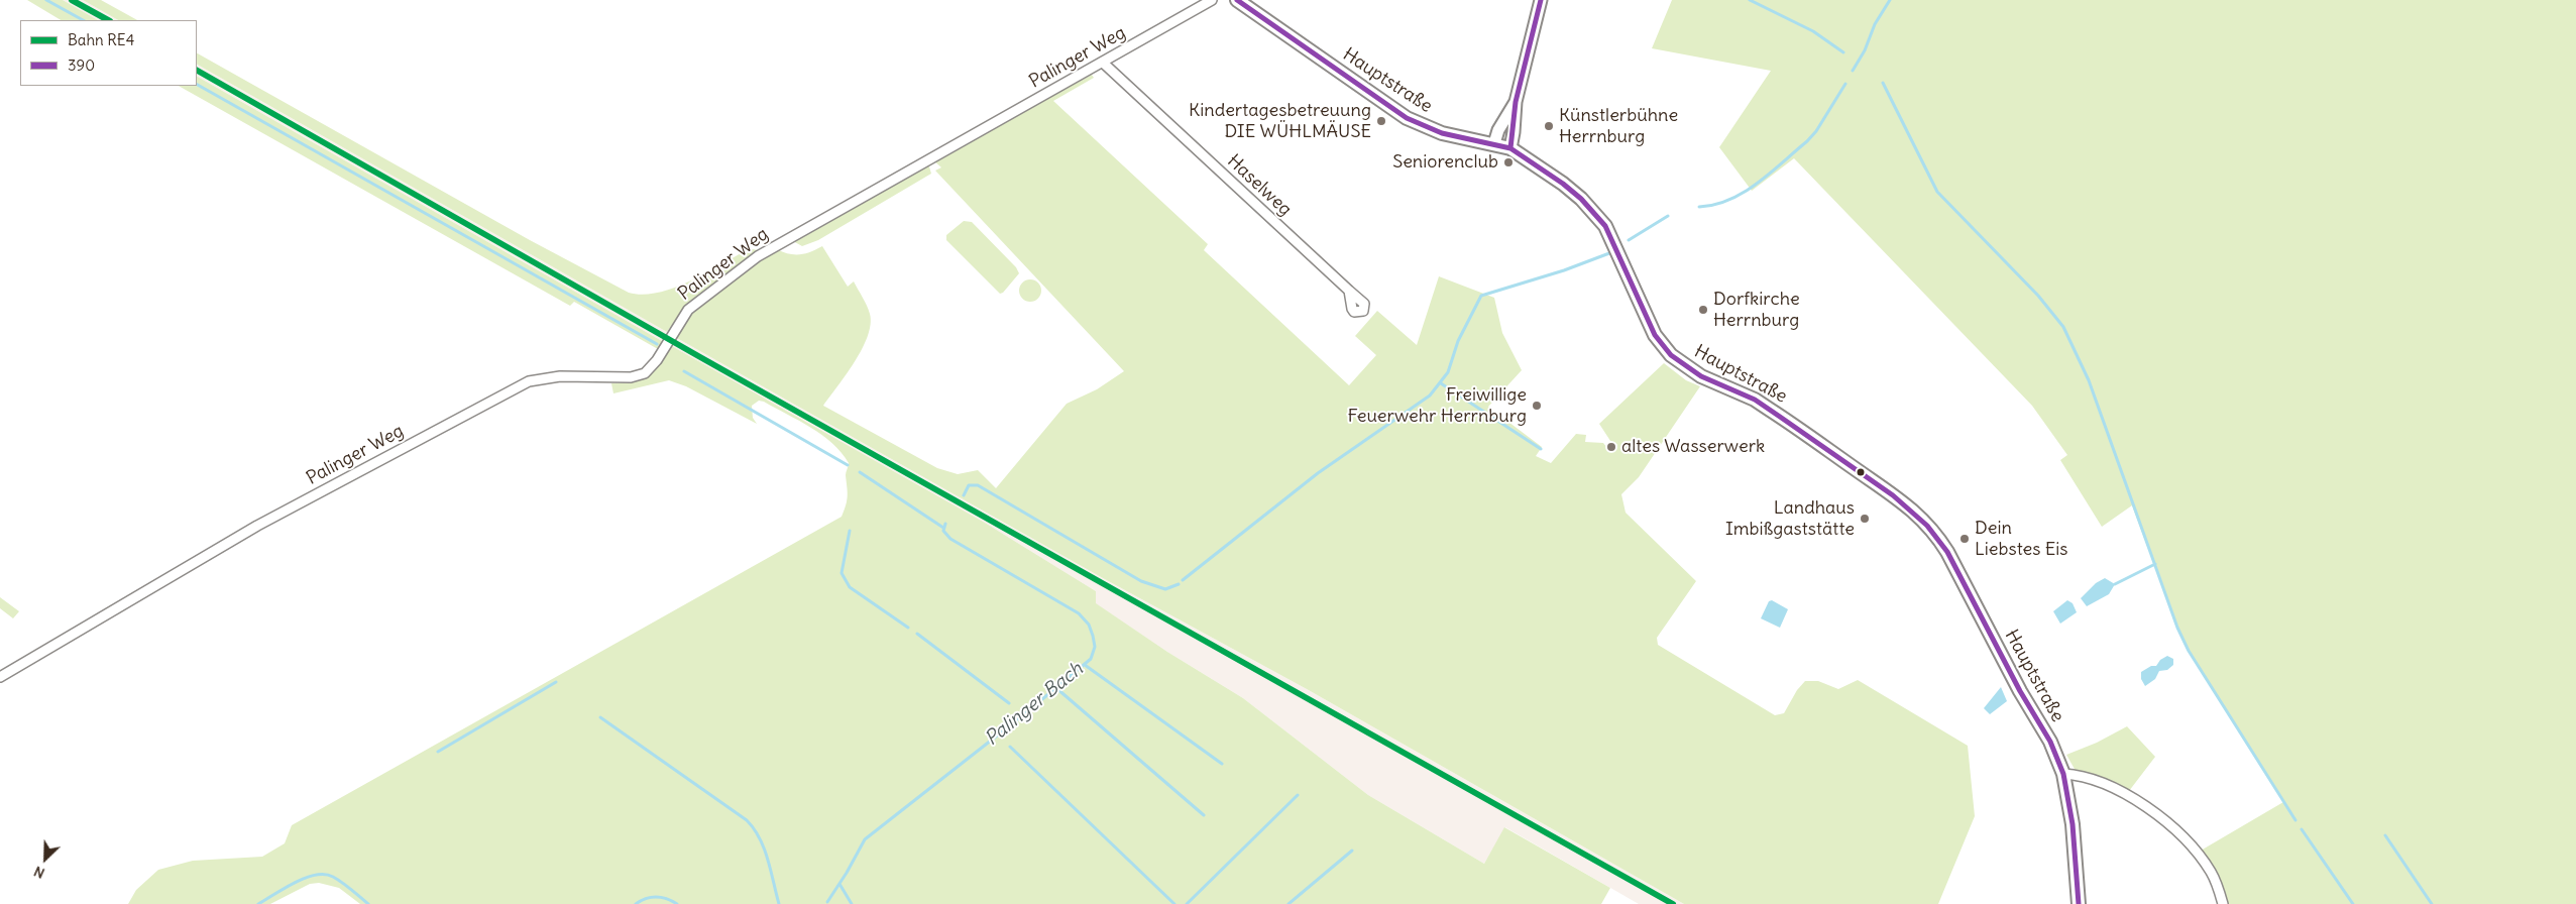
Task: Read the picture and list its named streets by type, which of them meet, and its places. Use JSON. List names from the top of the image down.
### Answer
{
  "streets": {
    "main road": ["Hauptstraße"],
    "street": ["Palinger Weg", "Haselweg"]
  },
  "crossings": [
    ["Palinger Weg", "Haselweg"]
  ],
  "water": ["Palinger Bach"],
  "places": [
    "Kindertagesbetreuung DIE WÜHLMÄUSE",
    "Künstlerbühne Herrnburg",
    "Seniorenclub",
    "Dorfkirche Herrnburg",
    "Freiwillige Feuerwehr Herrnburg",
    "altes Wasserwerk",
    "Landhaus Imbißgaststätte",
    "Dein Liebstes Eis"
  ],
  "lines": ["rail line RE4", "transit line 390"],
  "legend": ["Bahn RE4", "390"],
  "north": "bottom left"
}
